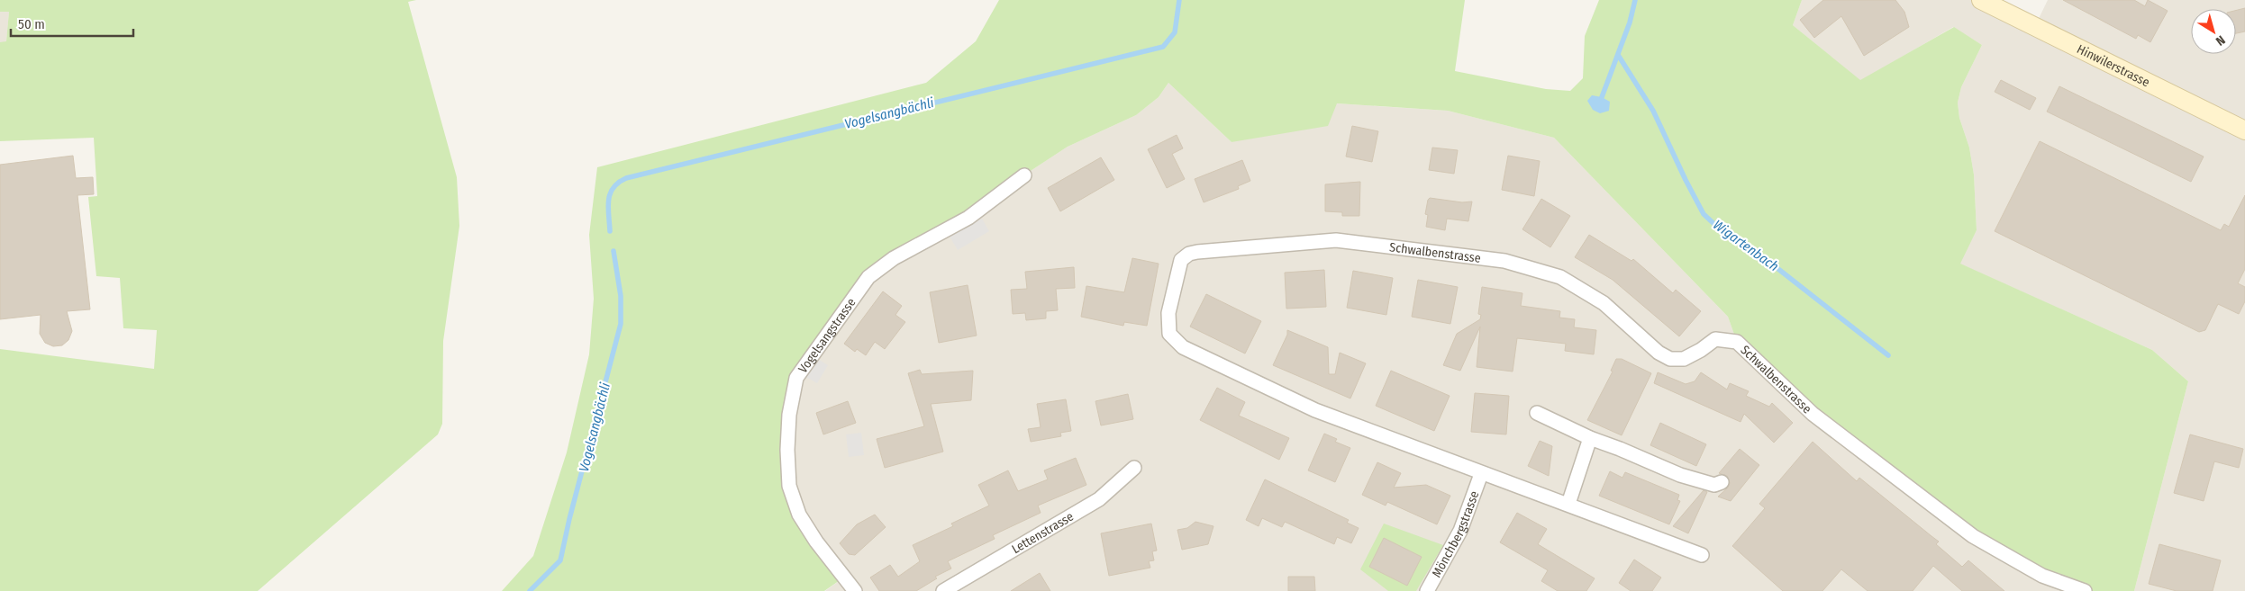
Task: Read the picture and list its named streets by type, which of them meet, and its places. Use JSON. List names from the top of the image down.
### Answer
{
  "streets": {
    "main road": ["Hinwilerstrasse"],
    "street": [
      "Schwalbenstrasse",
      "Vogelsangstrasse",
      "Mönchbergstrasse",
      "Lettenstrasse"
    ]
  },
  "crossings": [
    ["Schwalbenstrasse", "Mönchbergstrasse"]
  ],
  "water": ["Vogelsangbächli", "Wigartenbach"],
  "scale_bar": "50 m",
  "north": "bottom right"
}
